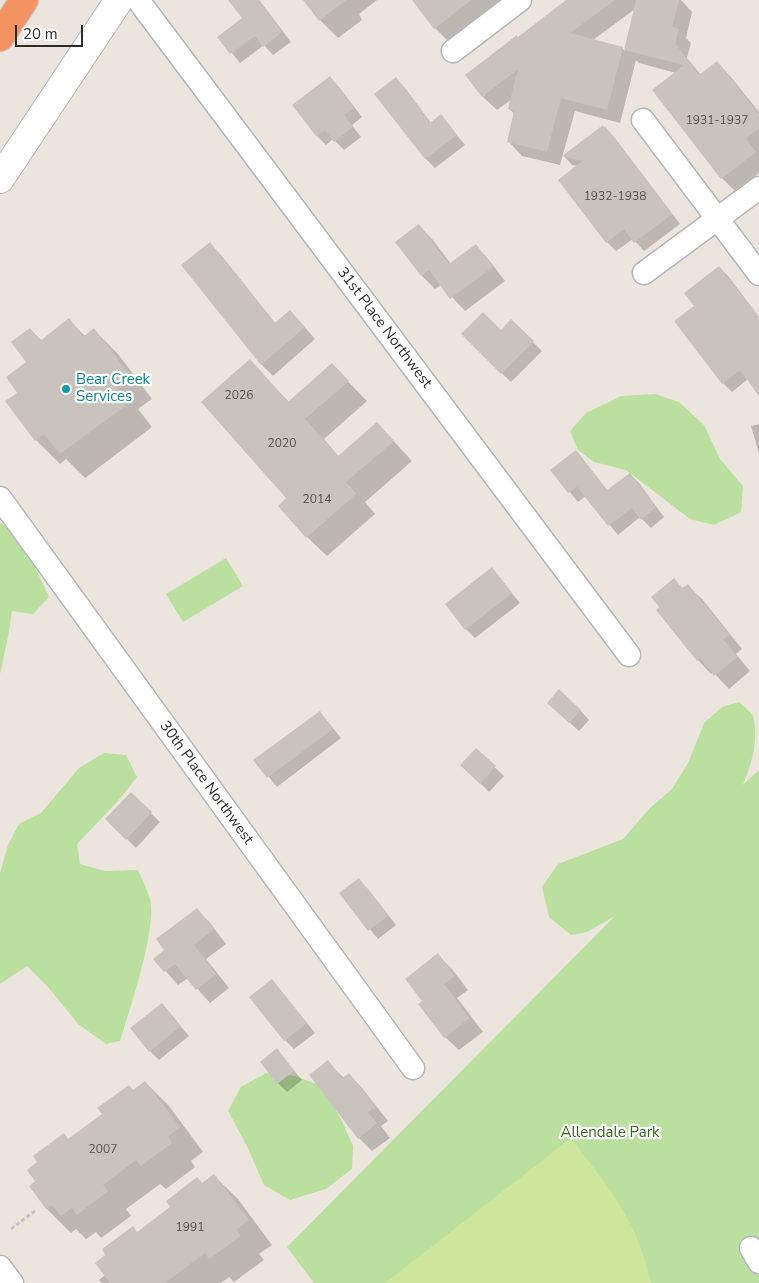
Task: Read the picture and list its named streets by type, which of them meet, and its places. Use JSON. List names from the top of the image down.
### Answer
{
  "streets": {
    "street": ["31st Place Northwest", "30th Place Northwest"]
  },
  "parks": ["Allendale Park"],
  "places": ["Bear Creek Services"],
  "house_numbers": [
    "1931-1937",
    "1932-1938",
    "2026",
    "2020",
    "2014",
    "2007",
    "1991"
  ],
  "scale_bar": "20 m"
}
